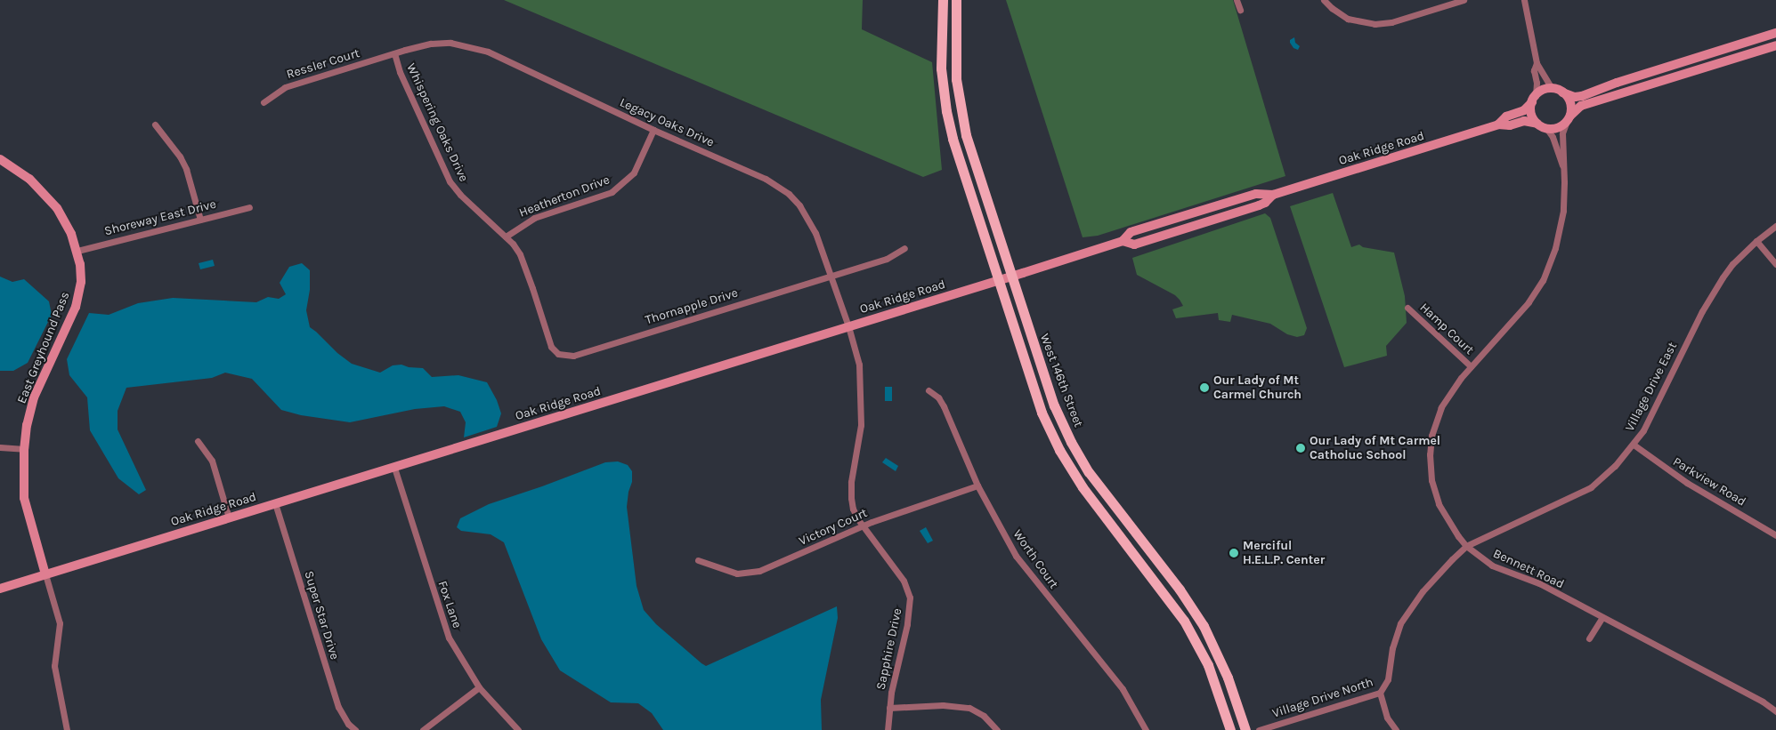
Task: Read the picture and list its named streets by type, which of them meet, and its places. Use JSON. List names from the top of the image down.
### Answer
{
  "streets": {
    "main road": ["West 146th Street"],
    "street": [
      "Ressler Court",
      "Whispering Oaks Drive",
      "Legacy Oaks Drive",
      "Oak Ridge Road",
      "Heatherton Drive",
      "Shoreway East Drive",
      "Thornapple Drive",
      "Hamp Court",
      "East Greyhound Pass",
      "Village Drive East",
      "Parkview Road",
      "Victory Court",
      "Worth Court",
      "Bennett Road",
      "Fox Lane",
      "Super Star Drive",
      "Sapphire Drive",
      "Village Drive North"
    ]
  },
  "crossings": [
    ["Ressler Court", "Whispering Oaks Drive"],
    ["Ressler Court", "Legacy Oaks Drive"],
    ["Whispering Oaks Drive", "Legacy Oaks Drive"],
    ["Whispering Oaks Drive", "Heatherton Drive"],
    ["Whispering Oaks Drive", "Thornapple Drive"],
    ["Legacy Oaks Drive", "Oak Ridge Road"],
    ["Legacy Oaks Drive", "Heatherton Drive"],
    ["Legacy Oaks Drive", "Thornapple Drive"],
    ["Legacy Oaks Drive", "Sapphire Drive"],
    ["Oak Ridge Road", "East Greyhound Pass"],
    ["Oak Ridge Road", "West 146th Street"],
    ["Oak Ridge Road", "Bennett Road"],
    ["Oak Ridge Road", "Fox Lane"],
    ["Oak Ridge Road", "Super Star Drive"],
    ["Oak Ridge Road", "Sapphire Drive"],
    ["Shoreway East Drive", "East Greyhound Pass"],
    ["Hamp Court", "Bennett Road"],
    ["Village Drive East", "Parkview Road"],
    ["Village Drive East", "Bennett Road"],
    ["Village Drive East", "Village Drive North"],
    ["Victory Court", "Worth Court"],
    ["Victory Court", "Sapphire Drive"],
    ["Bennett Road", "Village Drive North"]
  ],
  "places": ["Our Lady of Mt Carmel Church", "Our Lady of Mt Carmel Catholuc School", "Merciful H.E.L.P. Center"]
}
